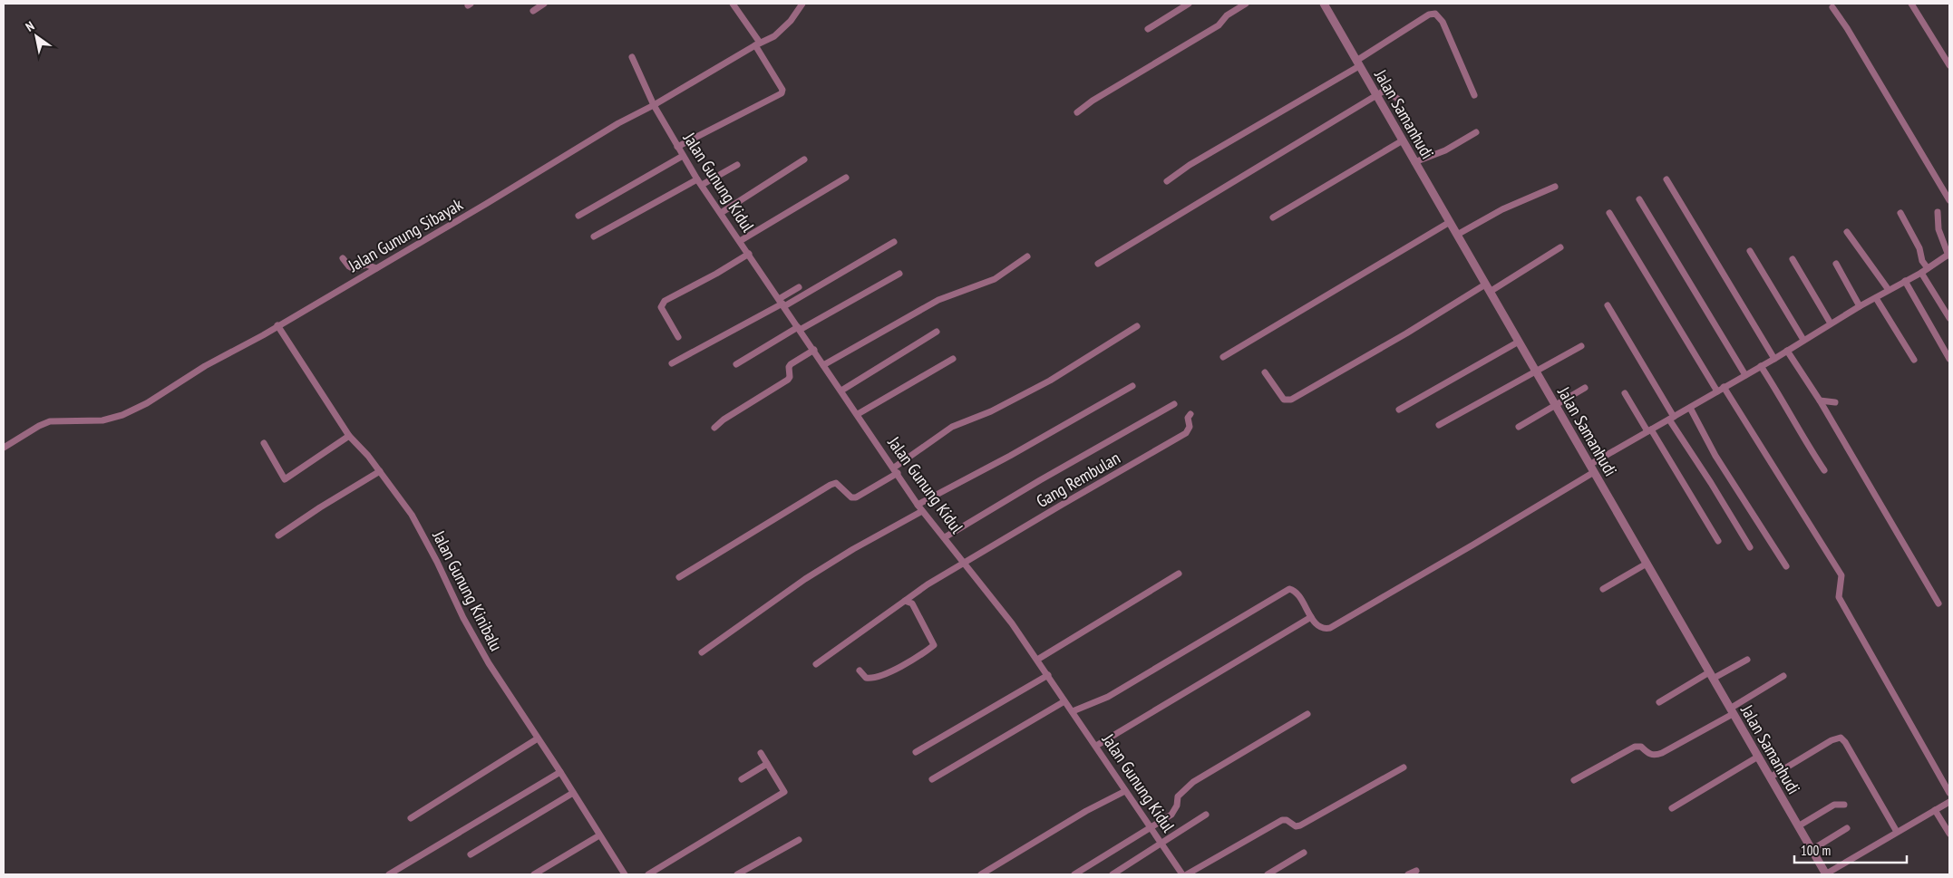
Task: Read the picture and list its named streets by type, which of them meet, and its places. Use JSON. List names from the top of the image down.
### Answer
{
  "streets": {
    "street": [
      "Jalan Samanhudi",
      "Jalan Gunung Kidul",
      "Jalan Gunung Sibayak",
      "Gang Rembulan",
      "Jalan Gunung Kinibalu"
    ]
  },
  "crossings": [
    ["Jalan Gunung Kidul", "Jalan Gunung Sibayak"],
    ["Jalan Gunung Kidul", "Gang Rembulan"],
    ["Jalan Gunung Sibayak", "Jalan Gunung Kinibalu"]
  ],
  "scale_bar": "100 m",
  "north": "top left"
}
